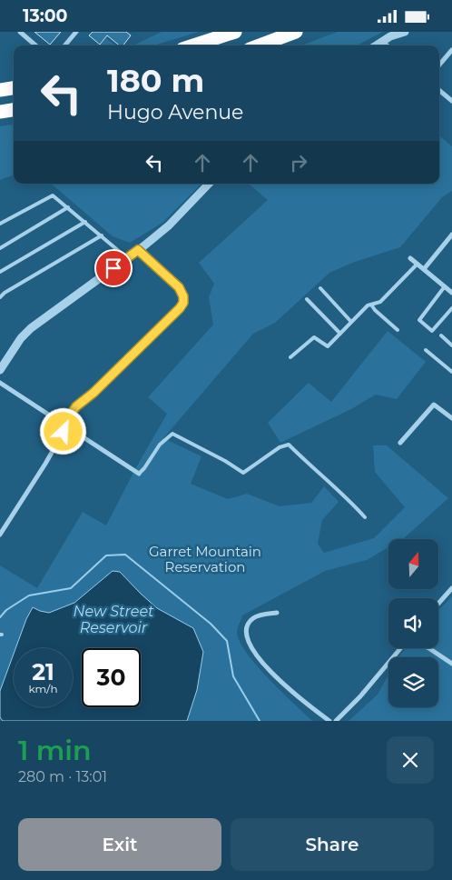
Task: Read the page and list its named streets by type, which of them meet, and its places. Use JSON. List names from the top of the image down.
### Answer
{
  "water": ["New Street Reservoir"],
  "parks": ["Garret Mountain Reservation"],
  "north": "top",
  "page": {
    "status": "13:00",
    "turn": ["180 m", "Hugo Avenue"],
    "speed": "21 km/h",
    "limit": "30",
    "heading": ["1 min", "280 m · 13:01"],
    "buttons": ["Exit", "Share"]
  }
}
